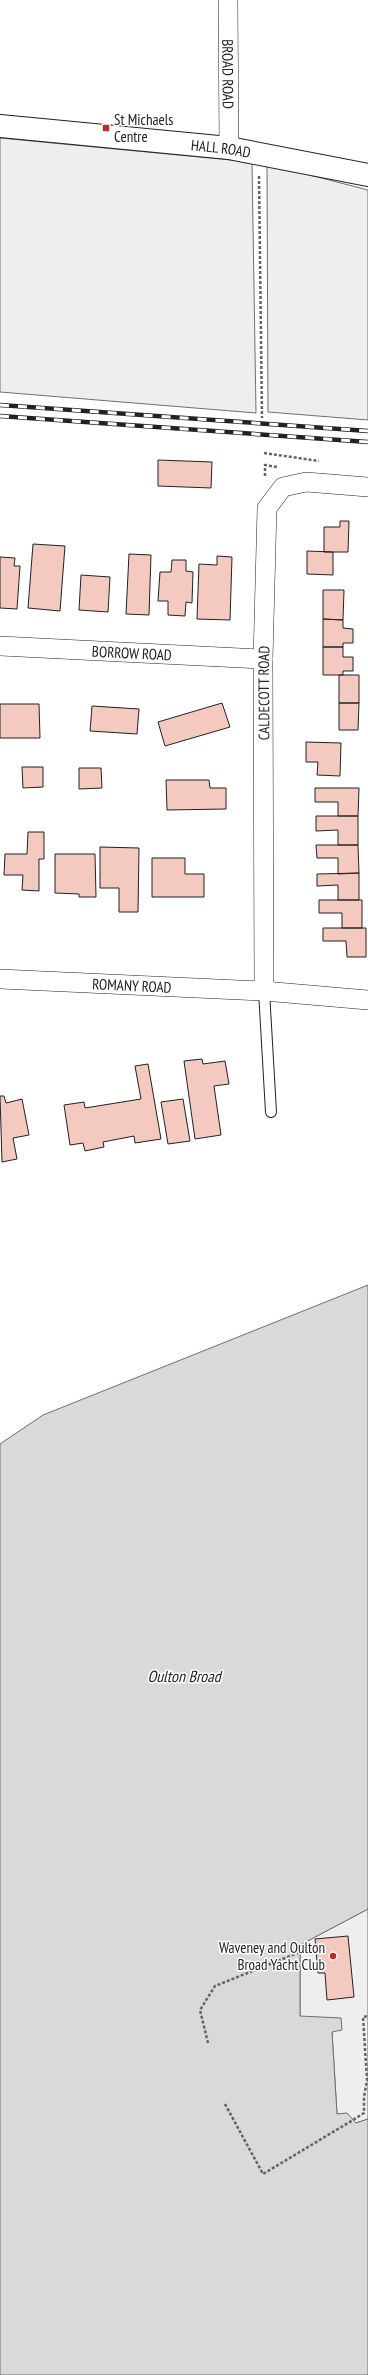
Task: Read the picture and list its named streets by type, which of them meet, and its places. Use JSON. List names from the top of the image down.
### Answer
{
  "streets": {
    "street": [
      "BROAD ROAD",
      "HALL ROAD",
      "BORROW ROAD",
      "CALDECOTT ROAD",
      "ROMANY ROAD"
    ]
  },
  "crossings": [
    ["BROAD ROAD", "HALL ROAD"],
    ["BORROW ROAD", "CALDECOTT ROAD"],
    ["CALDECOTT ROAD", "ROMANY ROAD"]
  ],
  "water": ["Oulton Broad"],
  "places": {
    "transit": ["St Michaels Centre"],
    "other": ["Waveney and Oulton Broad Yacht Club"]
  }
}
